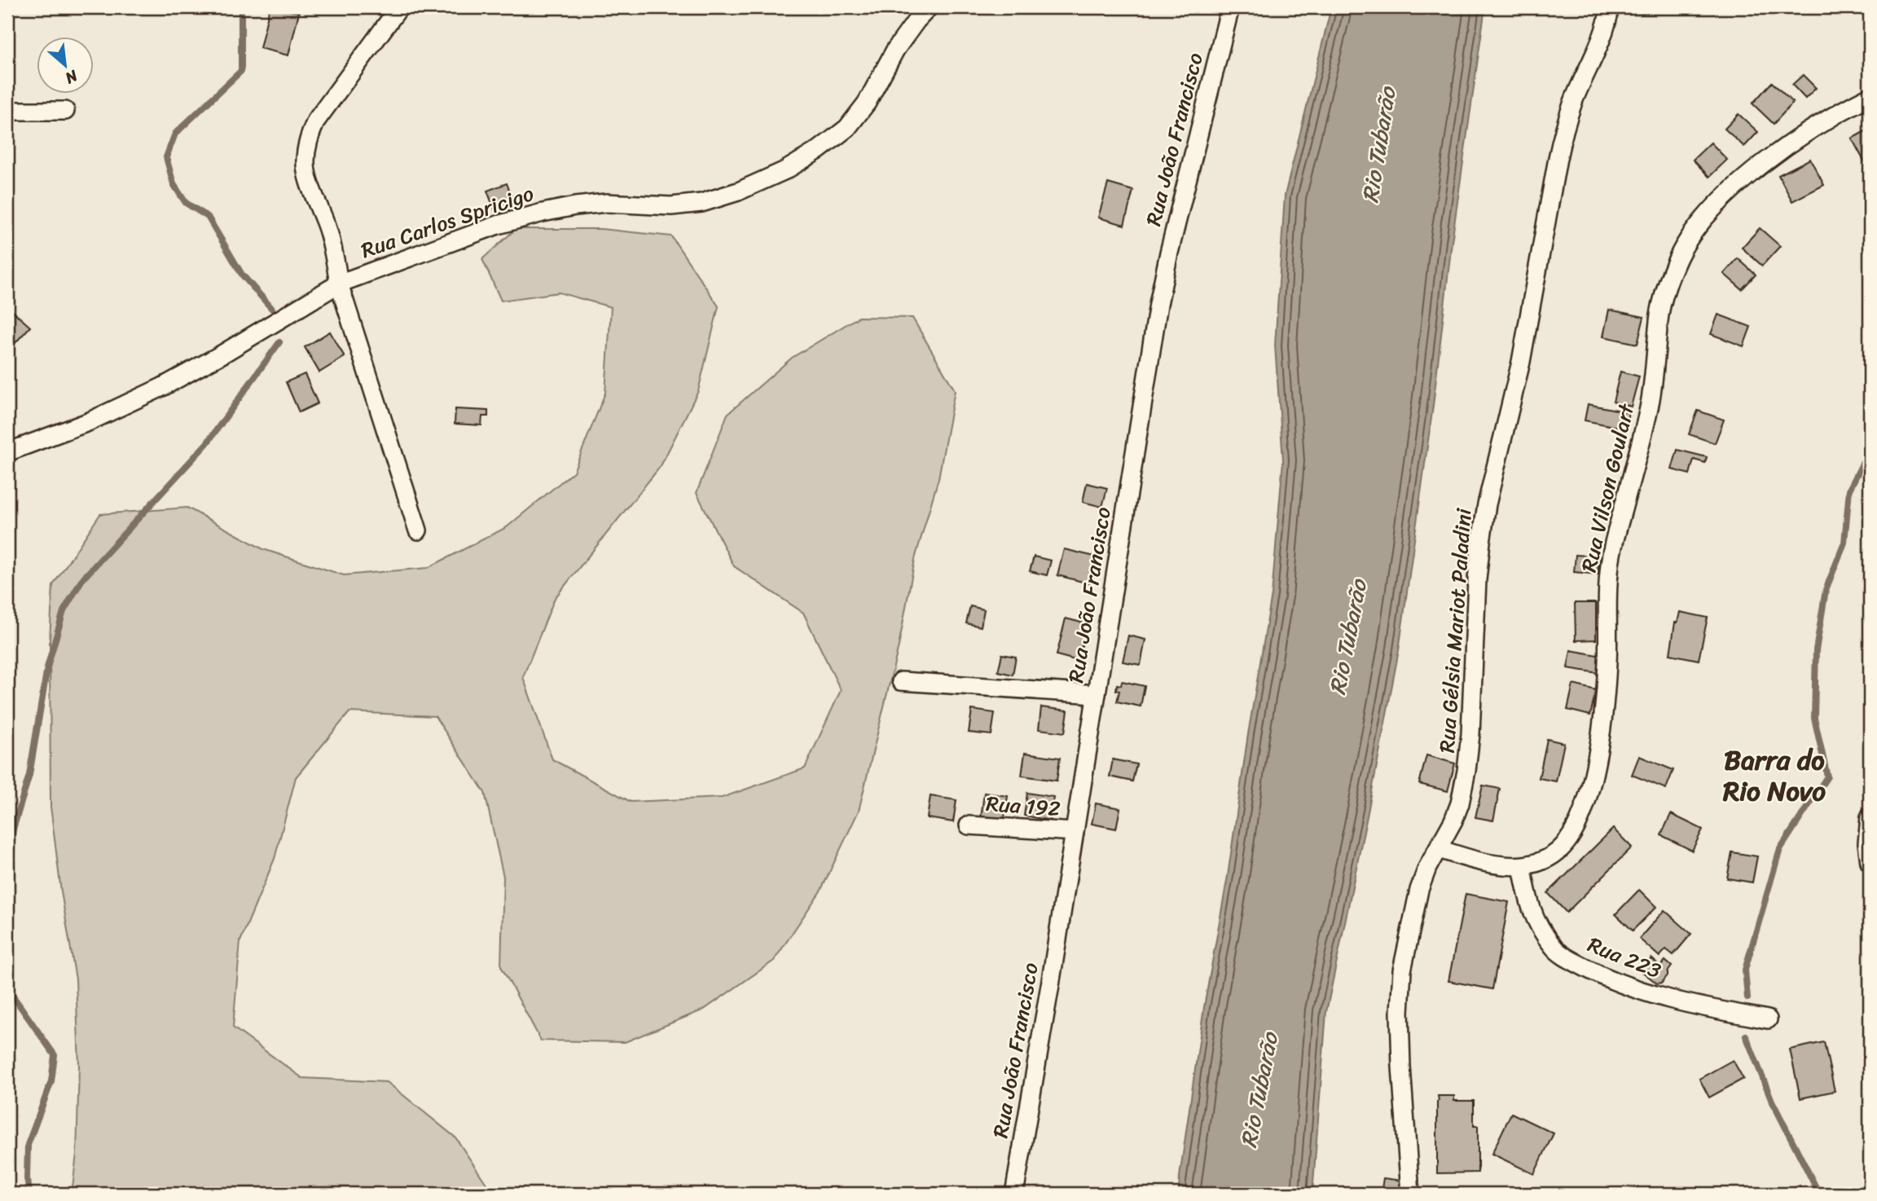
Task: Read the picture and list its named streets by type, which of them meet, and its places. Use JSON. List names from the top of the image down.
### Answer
{
  "streets": {
    "street": [
      "Rua João Francisco",
      "Rua Carlos Spricigo",
      "Rua Vilson Goulart",
      "Rua Gélsia Mariot Paladini",
      "Rua 192",
      "Rua 223"
    ]
  },
  "crossings": [
    ["Rua João Francisco", "Rua 192"],
    ["Rua Vilson Goulart", "Rua Gélsia Mariot Paladini"],
    ["Rua Vilson Goulart", "Rua 223"]
  ],
  "districts": ["Barra do Rio Novo"],
  "water": ["Rio Tubarão"],
  "north": "bottom right"
}
